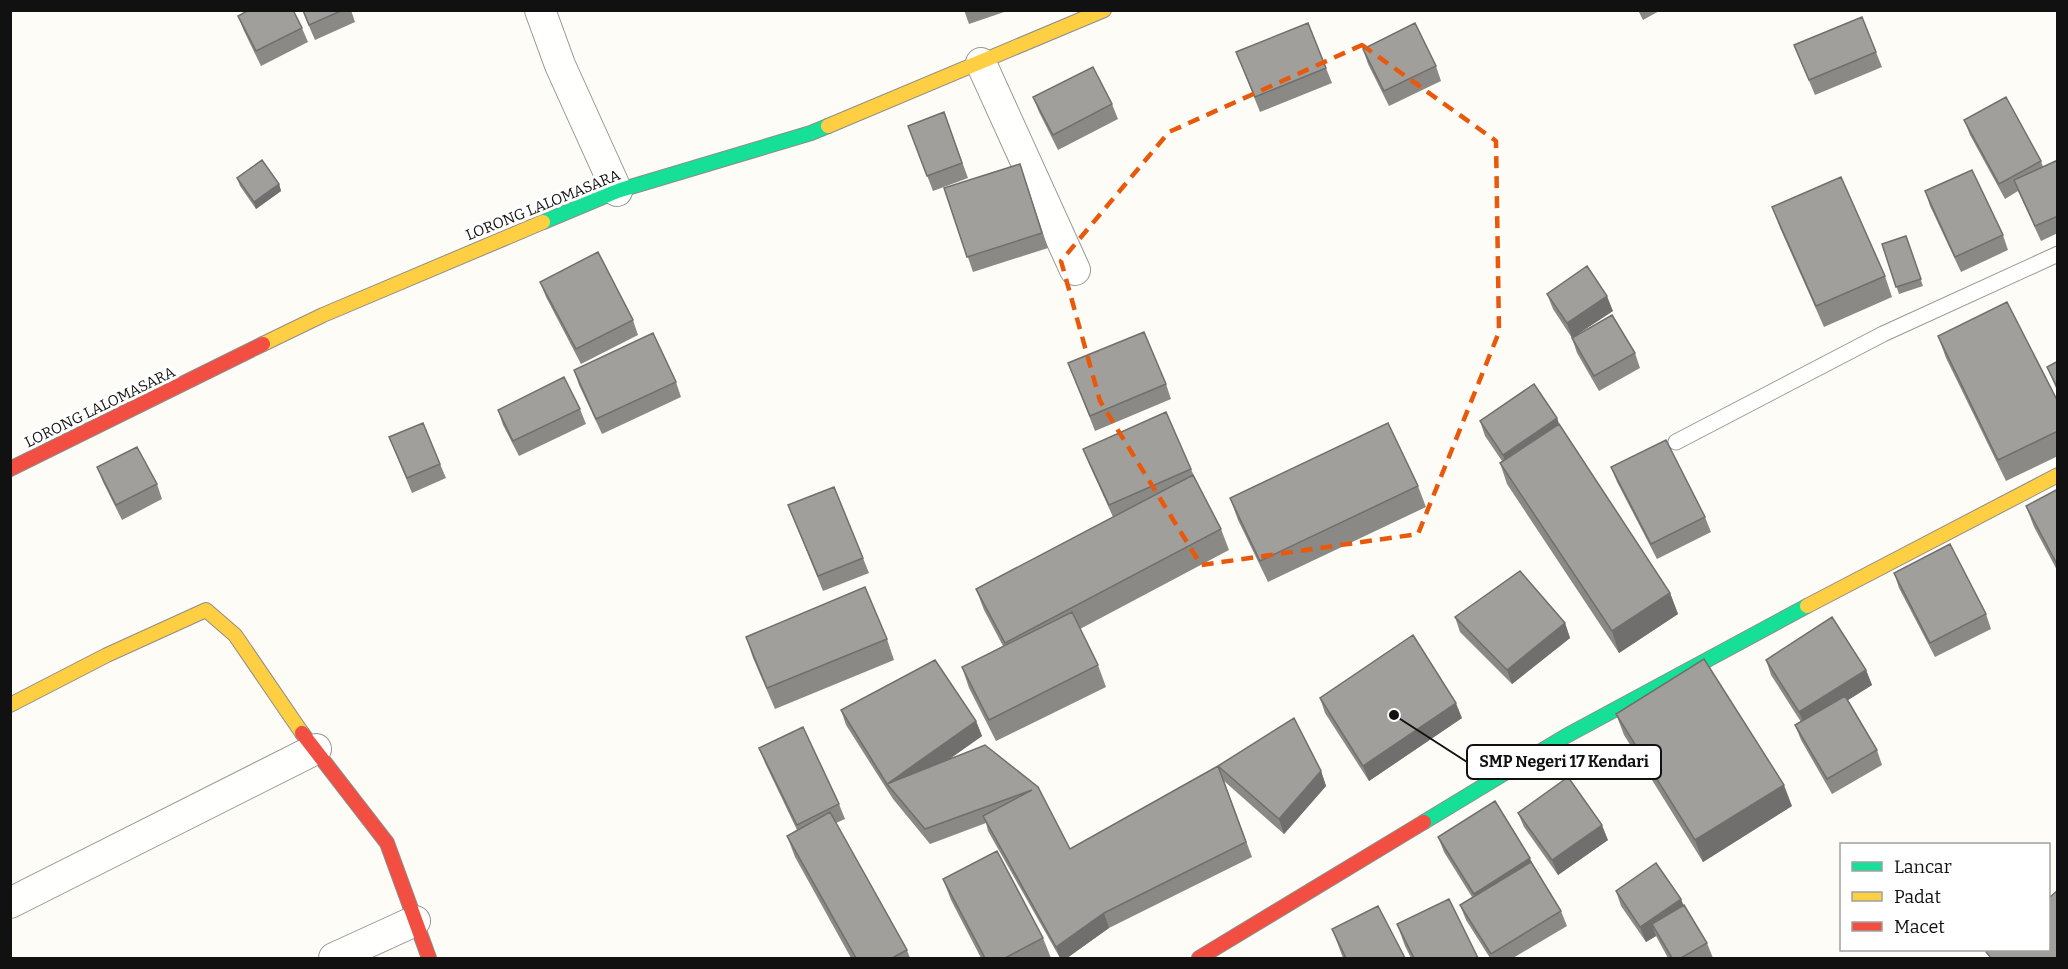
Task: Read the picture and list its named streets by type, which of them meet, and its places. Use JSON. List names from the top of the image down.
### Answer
{
  "streets": {
    "street": ["LORONG LALOMASARA"]
  },
  "places": ["SMP Negeri 17 Kendari"],
  "legend": ["Lancar", "Padat", "Macet"]
}
